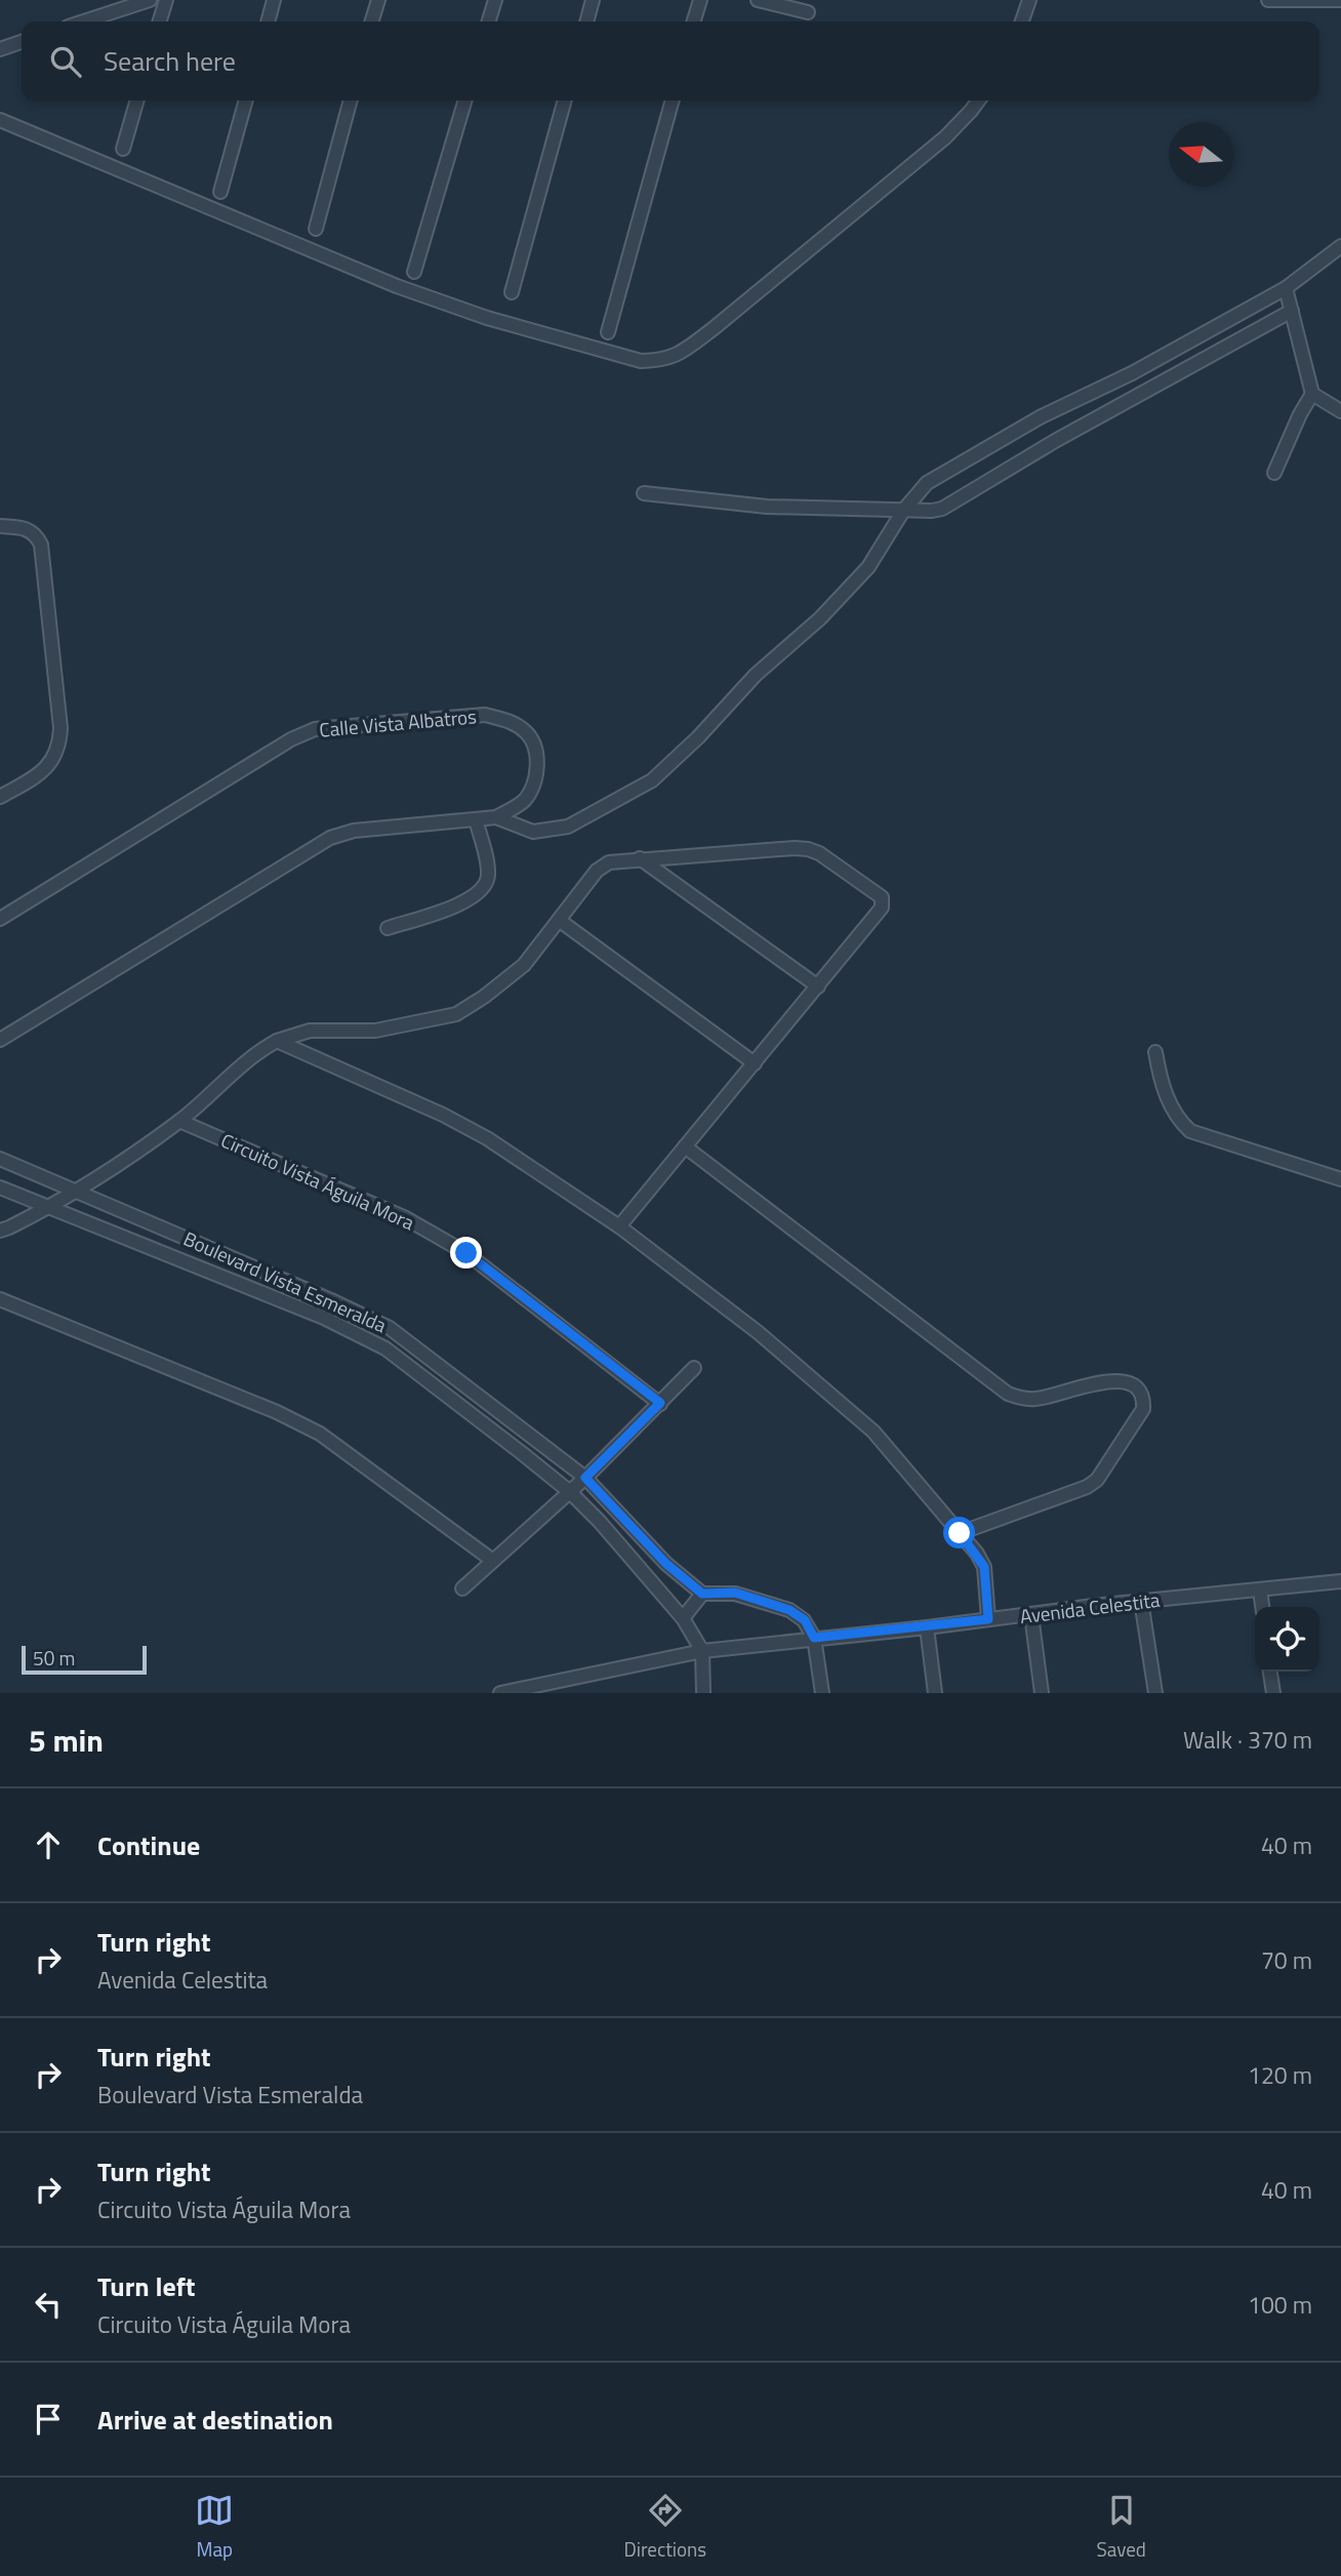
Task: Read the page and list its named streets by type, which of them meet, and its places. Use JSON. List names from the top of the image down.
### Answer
{
  "streets": {
    "street": [
      "Calle Vista Albatros",
      "Circuito Vista Águila Mora",
      "Boulevard Vista Esmeralda",
      "Avenida Celestita"
    ]
  },
  "crossings": [
    ["Boulevard Vista Esmeralda", "Avenida Celestita"]
  ],
  "scale_bar": "50 m",
  "north": "left",
  "page": {
    "search": "Search here",
    "scale": "50 m",
    "heading": ["5 min", "Walk · 370 m"],
    "list": [
      ["Continue", "40 m"],
      ["Turn right", "Avenida Celestita", "70 m"],
      ["Turn right", "Boulevard Vista Esmeralda", "120 m"],
      ["Turn right", "Circuito Vista Águila Mora", "40 m"],
      ["Turn left", "Circuito Vista Águila Mora", "100 m"],
      "Arrive at destination"
    ],
    "nav": ["Map", "Directions", "Saved"]
  }
}
